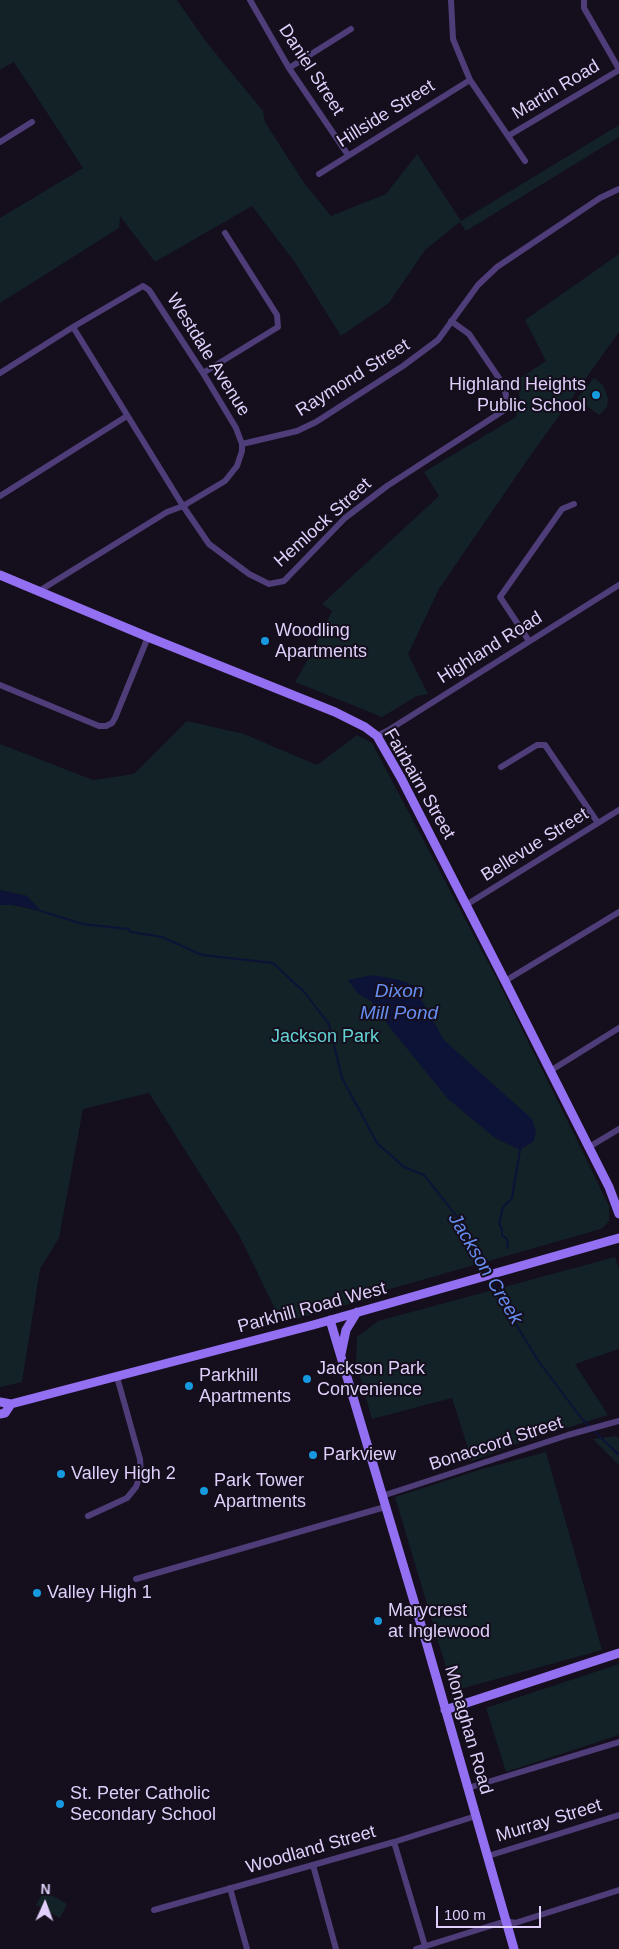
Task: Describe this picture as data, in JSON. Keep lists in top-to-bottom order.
{
  "streets": {
    "main road": ["Fairbairn Street", "Parkhill Road West", "Monaghan Road"],
    "street": [
      "Daniel Street",
      "Martin Road",
      "Hillside Street",
      "Westdale Avenue",
      "Raymond Street",
      "Hemlock Street",
      "Highland Road",
      "Bellevue Street",
      "Bonaccord Street",
      "Murray Street",
      "Woodland Street"
    ]
  },
  "crossings": [
    ["Daniel Street", "Hillside Street"],
    ["Westdale Avenue", "Raymond Street"],
    ["Westdale Avenue", "Hemlock Street"],
    ["Raymond Street", "Hemlock Street"],
    ["Highland Road", "Fairbairn Street"],
    ["Fairbairn Street", "Bellevue Street"],
    ["Parkhill Road West", "Monaghan Road"],
    ["Bonaccord Street", "Monaghan Road"],
    ["Monaghan Road", "Murray Street"],
    ["Monaghan Road", "Woodland Street"]
  ],
  "water": ["Dixon Mill Pond", "Jackson Creek"],
  "parks": ["Jackson Park"],
  "places": [
    "Highland Heights Public School",
    "Woodling Apartments",
    "Jackson Park Convenience",
    "Parkhill Apartments",
    "Parkview",
    "Valley High 2",
    "Park Tower Apartments",
    "Valley High 1",
    "Marycrest at Inglewood",
    "St. Peter Catholic Secondary School"
  ],
  "scale_bar": "100 m",
  "north": "top"
}
